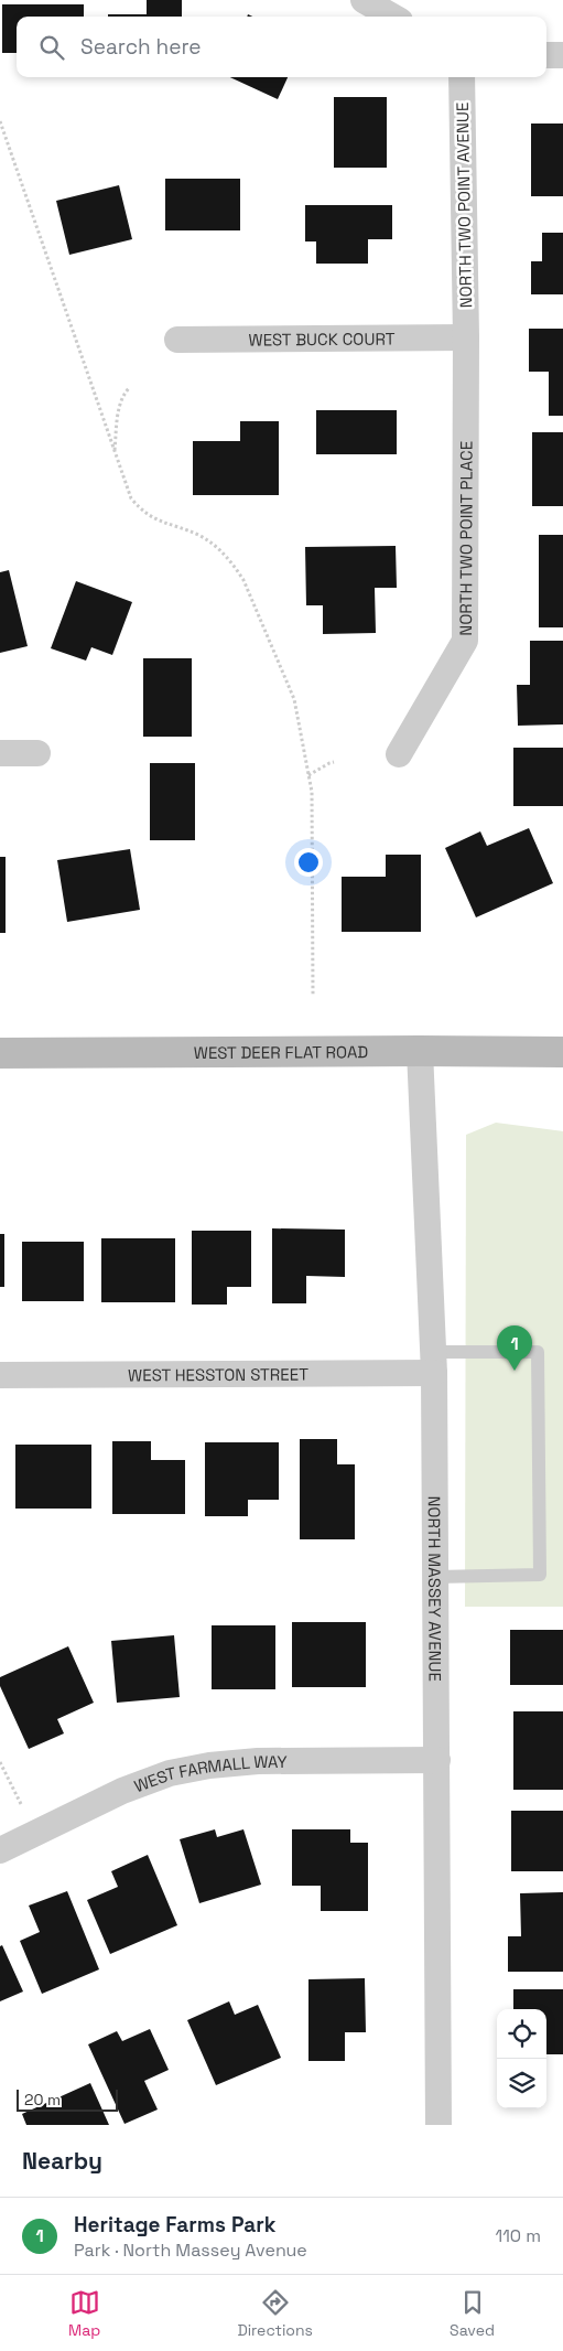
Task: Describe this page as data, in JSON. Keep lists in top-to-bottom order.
{
  "streets": {
    "main road": ["WEST DEER FLAT ROAD"],
    "street": [
      "NORTH TWO POINT AVENUE",
      "WEST BUCK COURT",
      "NORTH TWO POINT PLACE",
      "WEST HESSTON STREET",
      "NORTH MASSEY AVENUE",
      "WEST FARMALL WAY"
    ]
  },
  "crossings": [
    ["NORTH TWO POINT AVENUE", "WEST BUCK COURT"],
    ["NORTH TWO POINT AVENUE", "NORTH TWO POINT PLACE"],
    ["WEST BUCK COURT", "NORTH TWO POINT PLACE"],
    ["WEST DEER FLAT ROAD", "NORTH MASSEY AVENUE"],
    ["WEST HESSTON STREET", "NORTH MASSEY AVENUE"],
    ["NORTH MASSEY AVENUE", "WEST FARMALL WAY"]
  ],
  "scale_bar": "20 m",
  "page": {
    "search": "Search here",
    "pins": "1",
    "scale": "20 m",
    "heading": "Nearby",
    "list": [
      {
        "mark": "1",
        "name": "Heritage Farms Park",
        "note": "Park · North Massey Avenue",
        "value": "110 m"
      }
    ],
    "nav": ["Map", "Directions", "Saved"]
  }
}
